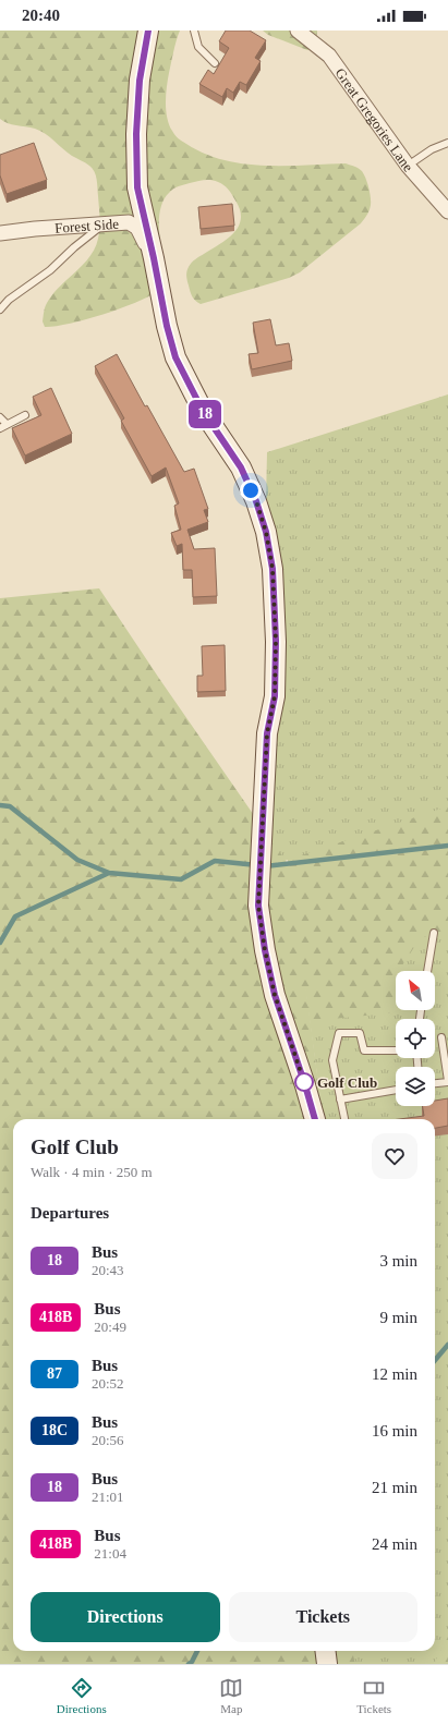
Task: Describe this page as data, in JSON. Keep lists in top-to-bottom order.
{
  "streets": {
    "street": ["Great Gregories Lane", "Forest Side"]
  },
  "places": ["Golf Club"],
  "lines": ["bus line 18"],
  "north": "top left",
  "page": {
    "status": "20:40",
    "on_map": "18",
    "heading": [
      ["Golf Club", "Walk · 4 min · 250 m"],
      "Departures"
    ],
    "list": [
      {
        "mark": "18",
        "name": "Bus",
        "note": "20:43",
        "value": "3 min"
      },
      {
        "mark": "418B",
        "name": "Bus",
        "note": "20:49",
        "value": "9 min"
      },
      {
        "mark": "87",
        "name": "Bus",
        "note": "20:52",
        "value": "12 min"
      },
      {
        "mark": "18C",
        "name": "Bus",
        "note": "20:56",
        "value": "16 min"
      },
      {
        "mark": "18",
        "name": "Bus",
        "note": "21:01",
        "value": "21 min"
      },
      {
        "mark": "418B",
        "name": "Bus",
        "note": "21:04",
        "value": "24 min"
      }
    ],
    "buttons": ["Directions", "Tickets"],
    "tabs": ["Directions", "Map", "Tickets"]
  }
}
